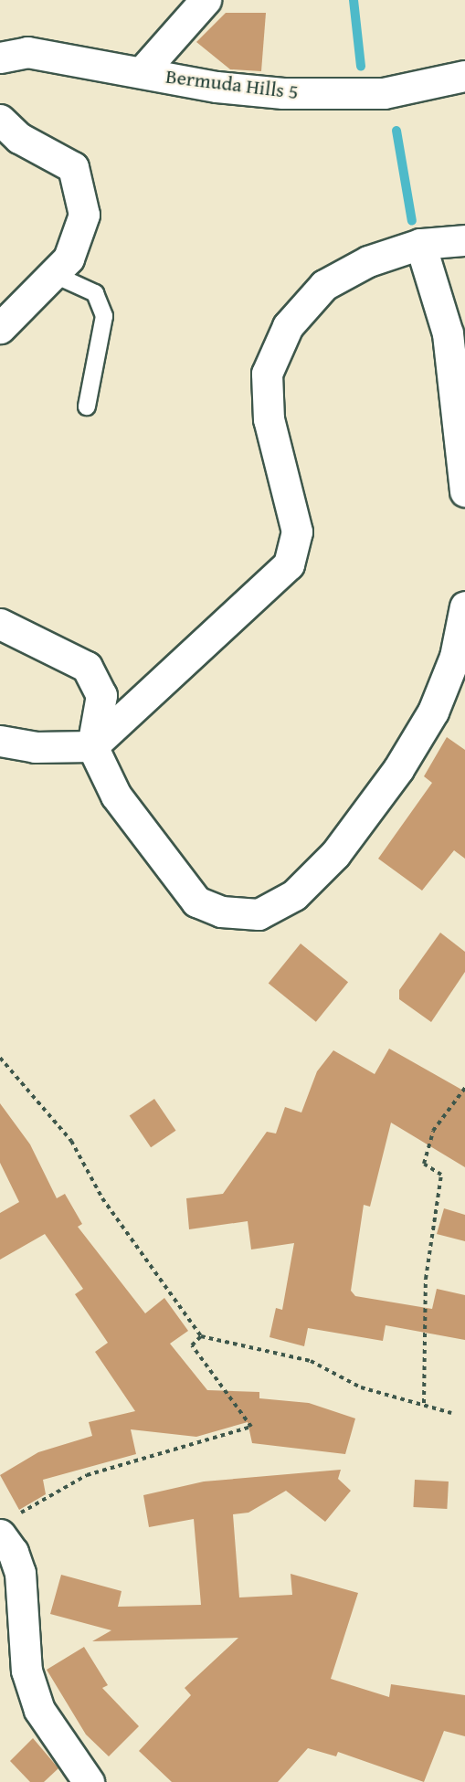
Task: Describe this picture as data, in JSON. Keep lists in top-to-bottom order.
{
  "streets": {
    "street": ["Bermuda Hills 5"]
  }
}
